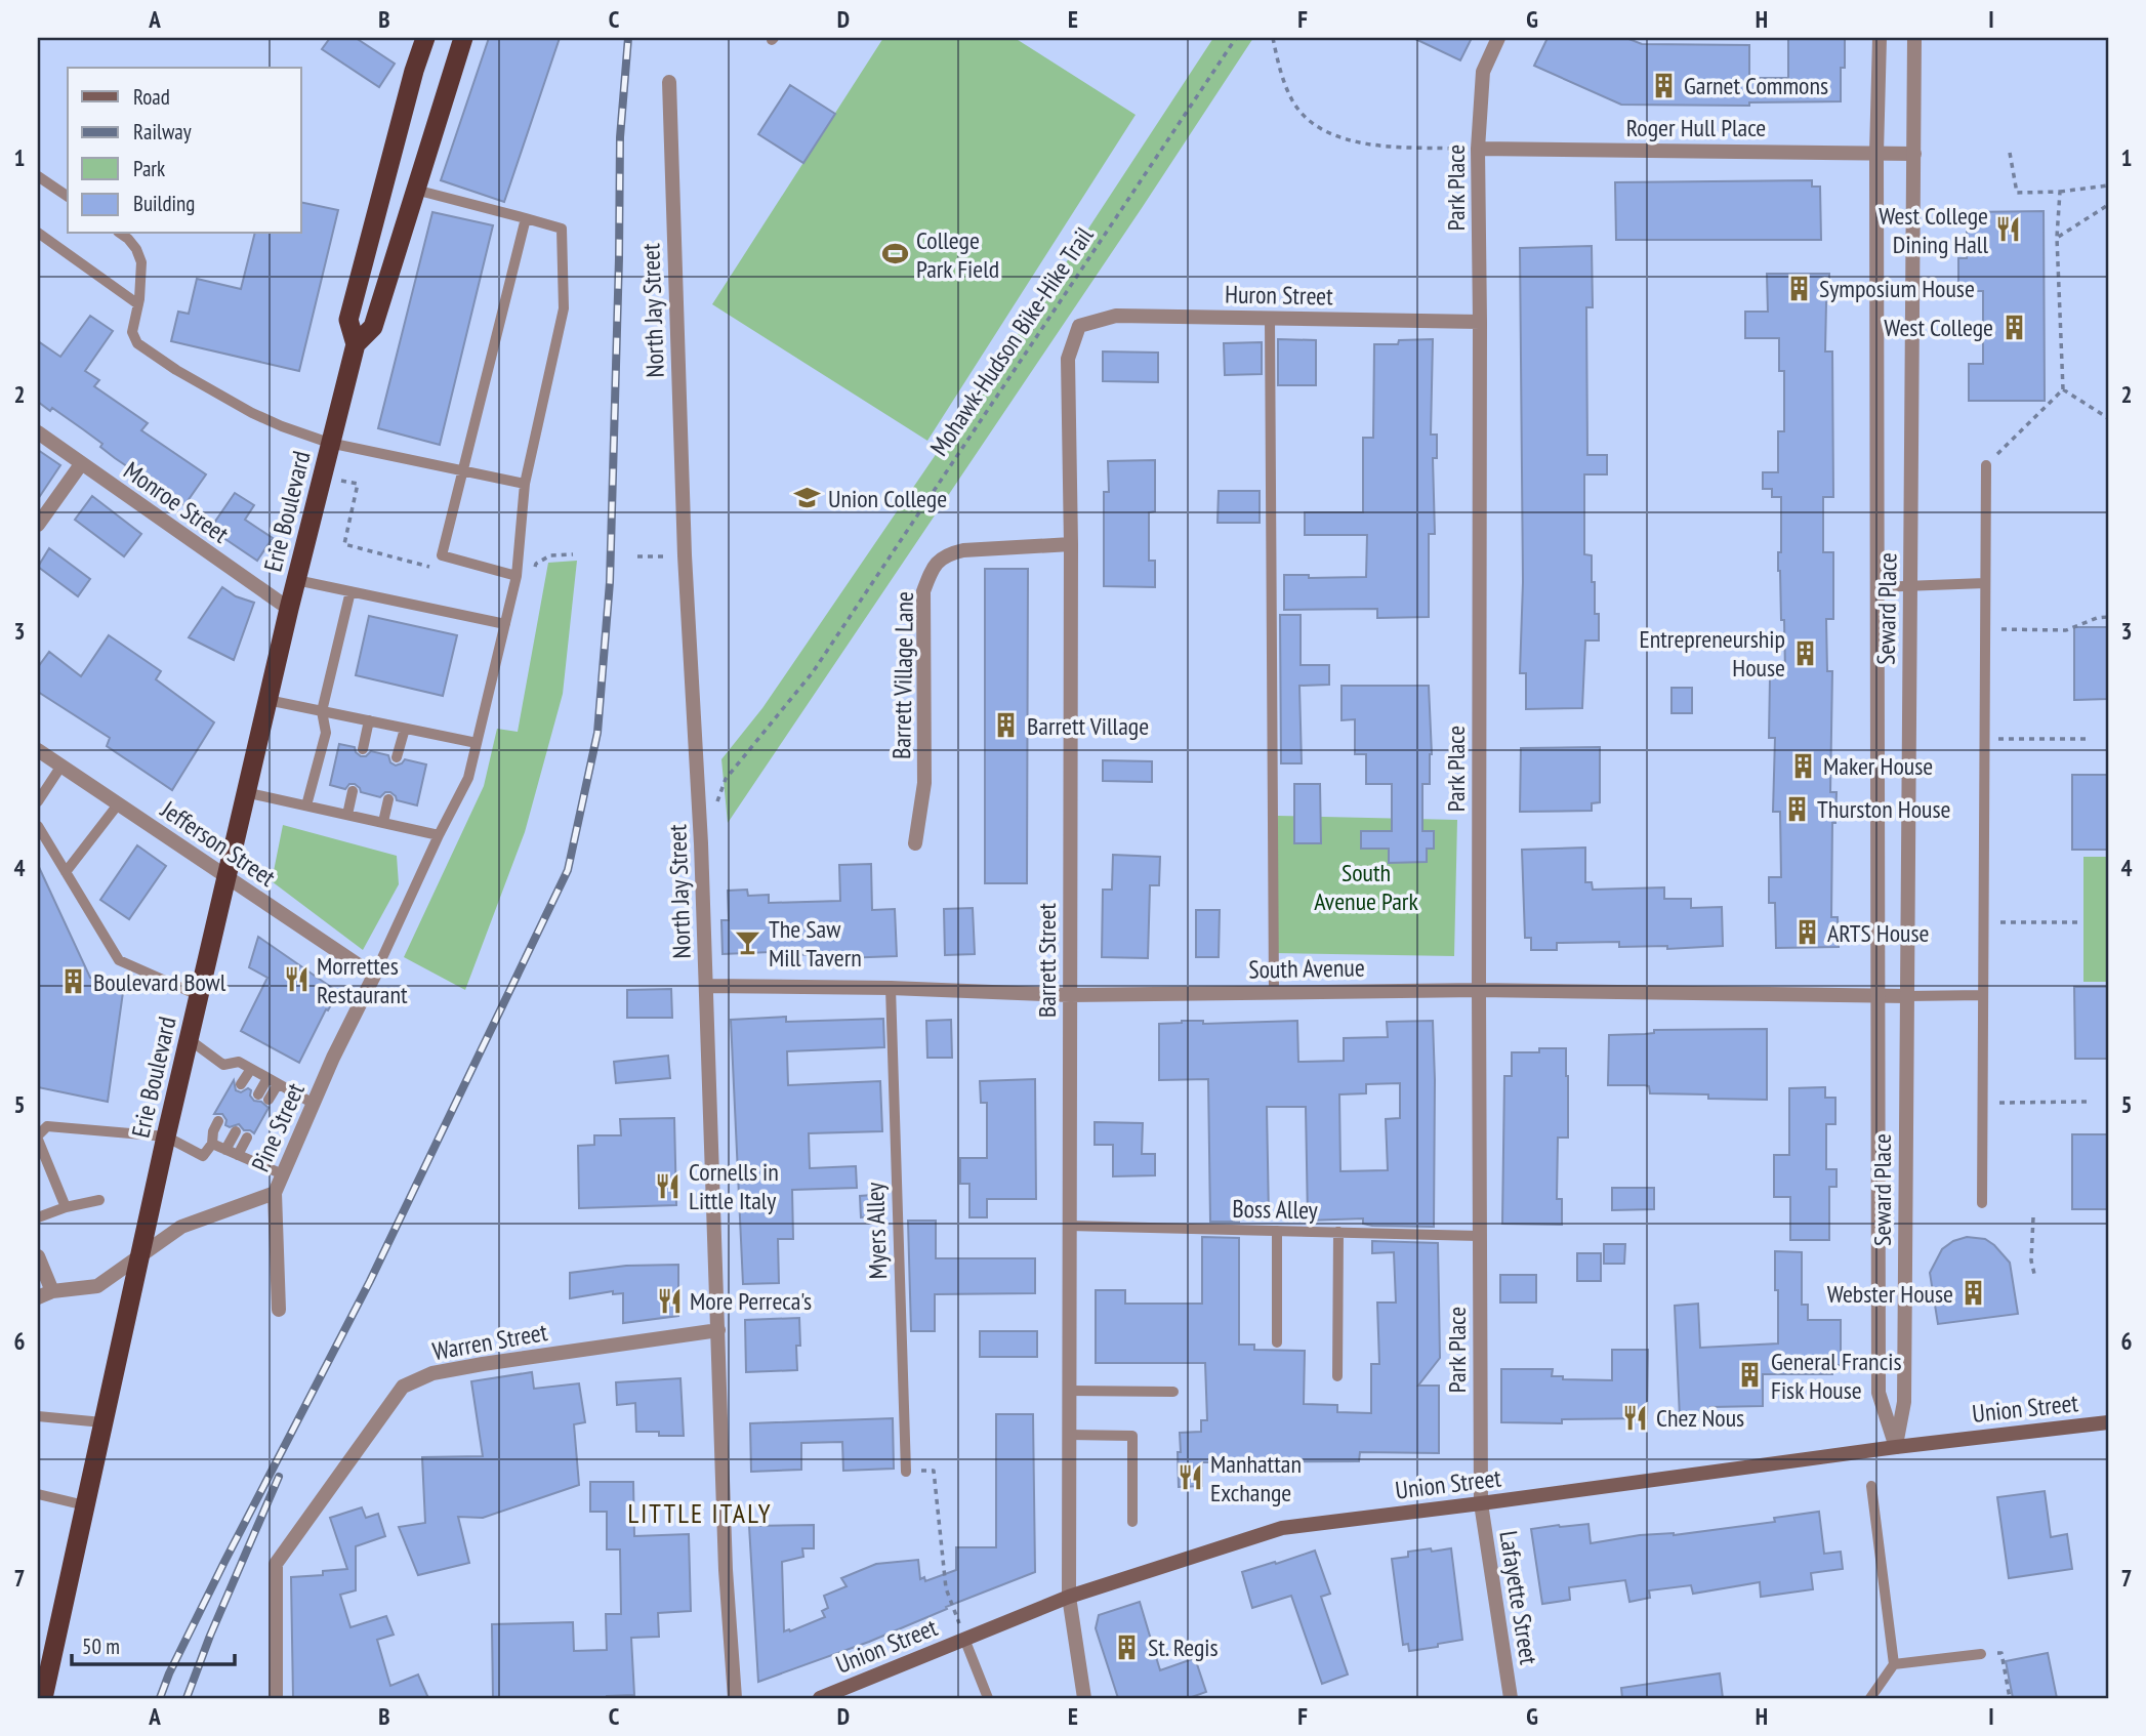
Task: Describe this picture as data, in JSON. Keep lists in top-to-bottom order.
{
  "streets": {
    "highway": ["Erie Boulevard"],
    "main road": ["Union Street"],
    "street": [
      "Roger Hull Place",
      "Park Place",
      "Huron Street",
      "North Jay Street",
      "Monroe Street",
      "Seward Place",
      "Barrett Village Lane",
      "Jefferson Street",
      "Barrett Street",
      "South Avenue",
      "Pine Street",
      "Warren Street",
      "Lafayette Street"
    ],
    "lane": ["Boss Alley", "Myers Alley"],
    "path": ["Mohawk-Hudson Bike-Hike Trail"]
  },
  "crossings": [
    ["Roger Hull Place", "Park Place"],
    ["Roger Hull Place", "Seward Place"],
    ["Park Place", "Huron Street"],
    ["Park Place", "South Avenue"],
    ["Park Place", "Boss Alley"],
    ["Park Place", "Union Street"],
    ["Park Place", "Lafayette Street"],
    ["Huron Street", "Barrett Street"],
    ["North Jay Street", "South Avenue"],
    ["North Jay Street", "Warren Street"],
    ["Monroe Street", "Erie Boulevard"],
    ["Erie Boulevard", "Jefferson Street"],
    ["Seward Place", "South Avenue"],
    ["Seward Place", "Union Street"],
    ["Barrett Village Lane", "Barrett Street"],
    ["Jefferson Street", "Pine Street"],
    ["Barrett Street", "South Avenue"],
    ["Barrett Street", "Boss Alley"],
    ["Barrett Street", "Union Street"],
    ["South Avenue", "Myers Alley"],
    ["Union Street", "Lafayette Street"]
  ],
  "districts": ["LITTLE ITALY"],
  "parks": ["South Avenue Park"],
  "places": {
    "building": [
      "Garnet Commons",
      "Symposium House",
      "West College",
      "Entrepreneurship House",
      "Barrett Village",
      "Maker House",
      "Thurston House",
      "ARTS House",
      "Boulevard Bowl",
      "Webster House",
      "General Francis Fisk House",
      "St. Regis"
    ],
    "restaurant": [
      "West College Dining Hall",
      "Morrettes Restaurant",
      "Cornells in Little Italy",
      "More Perreca's",
      "Chez Nous",
      "Manhattan Exchange"
    ],
    "sports": ["College Park Field"],
    "school or university": ["Union College"],
    "bar": ["The Saw Mill Tavern"]
  },
  "legend": [
    "Road",
    "Railway",
    "Park",
    "Building"
  ],
  "scale_bar": "50 m",
  "grid": {
    "columns": [
      "A",
      "B",
      "C",
      "D",
      "E",
      "F",
      "G",
      "H",
      "I"
    ],
    "rows": [
      "1",
      "2",
      "3",
      "4",
      "5",
      "6",
      "7"
    ]
  }
}
